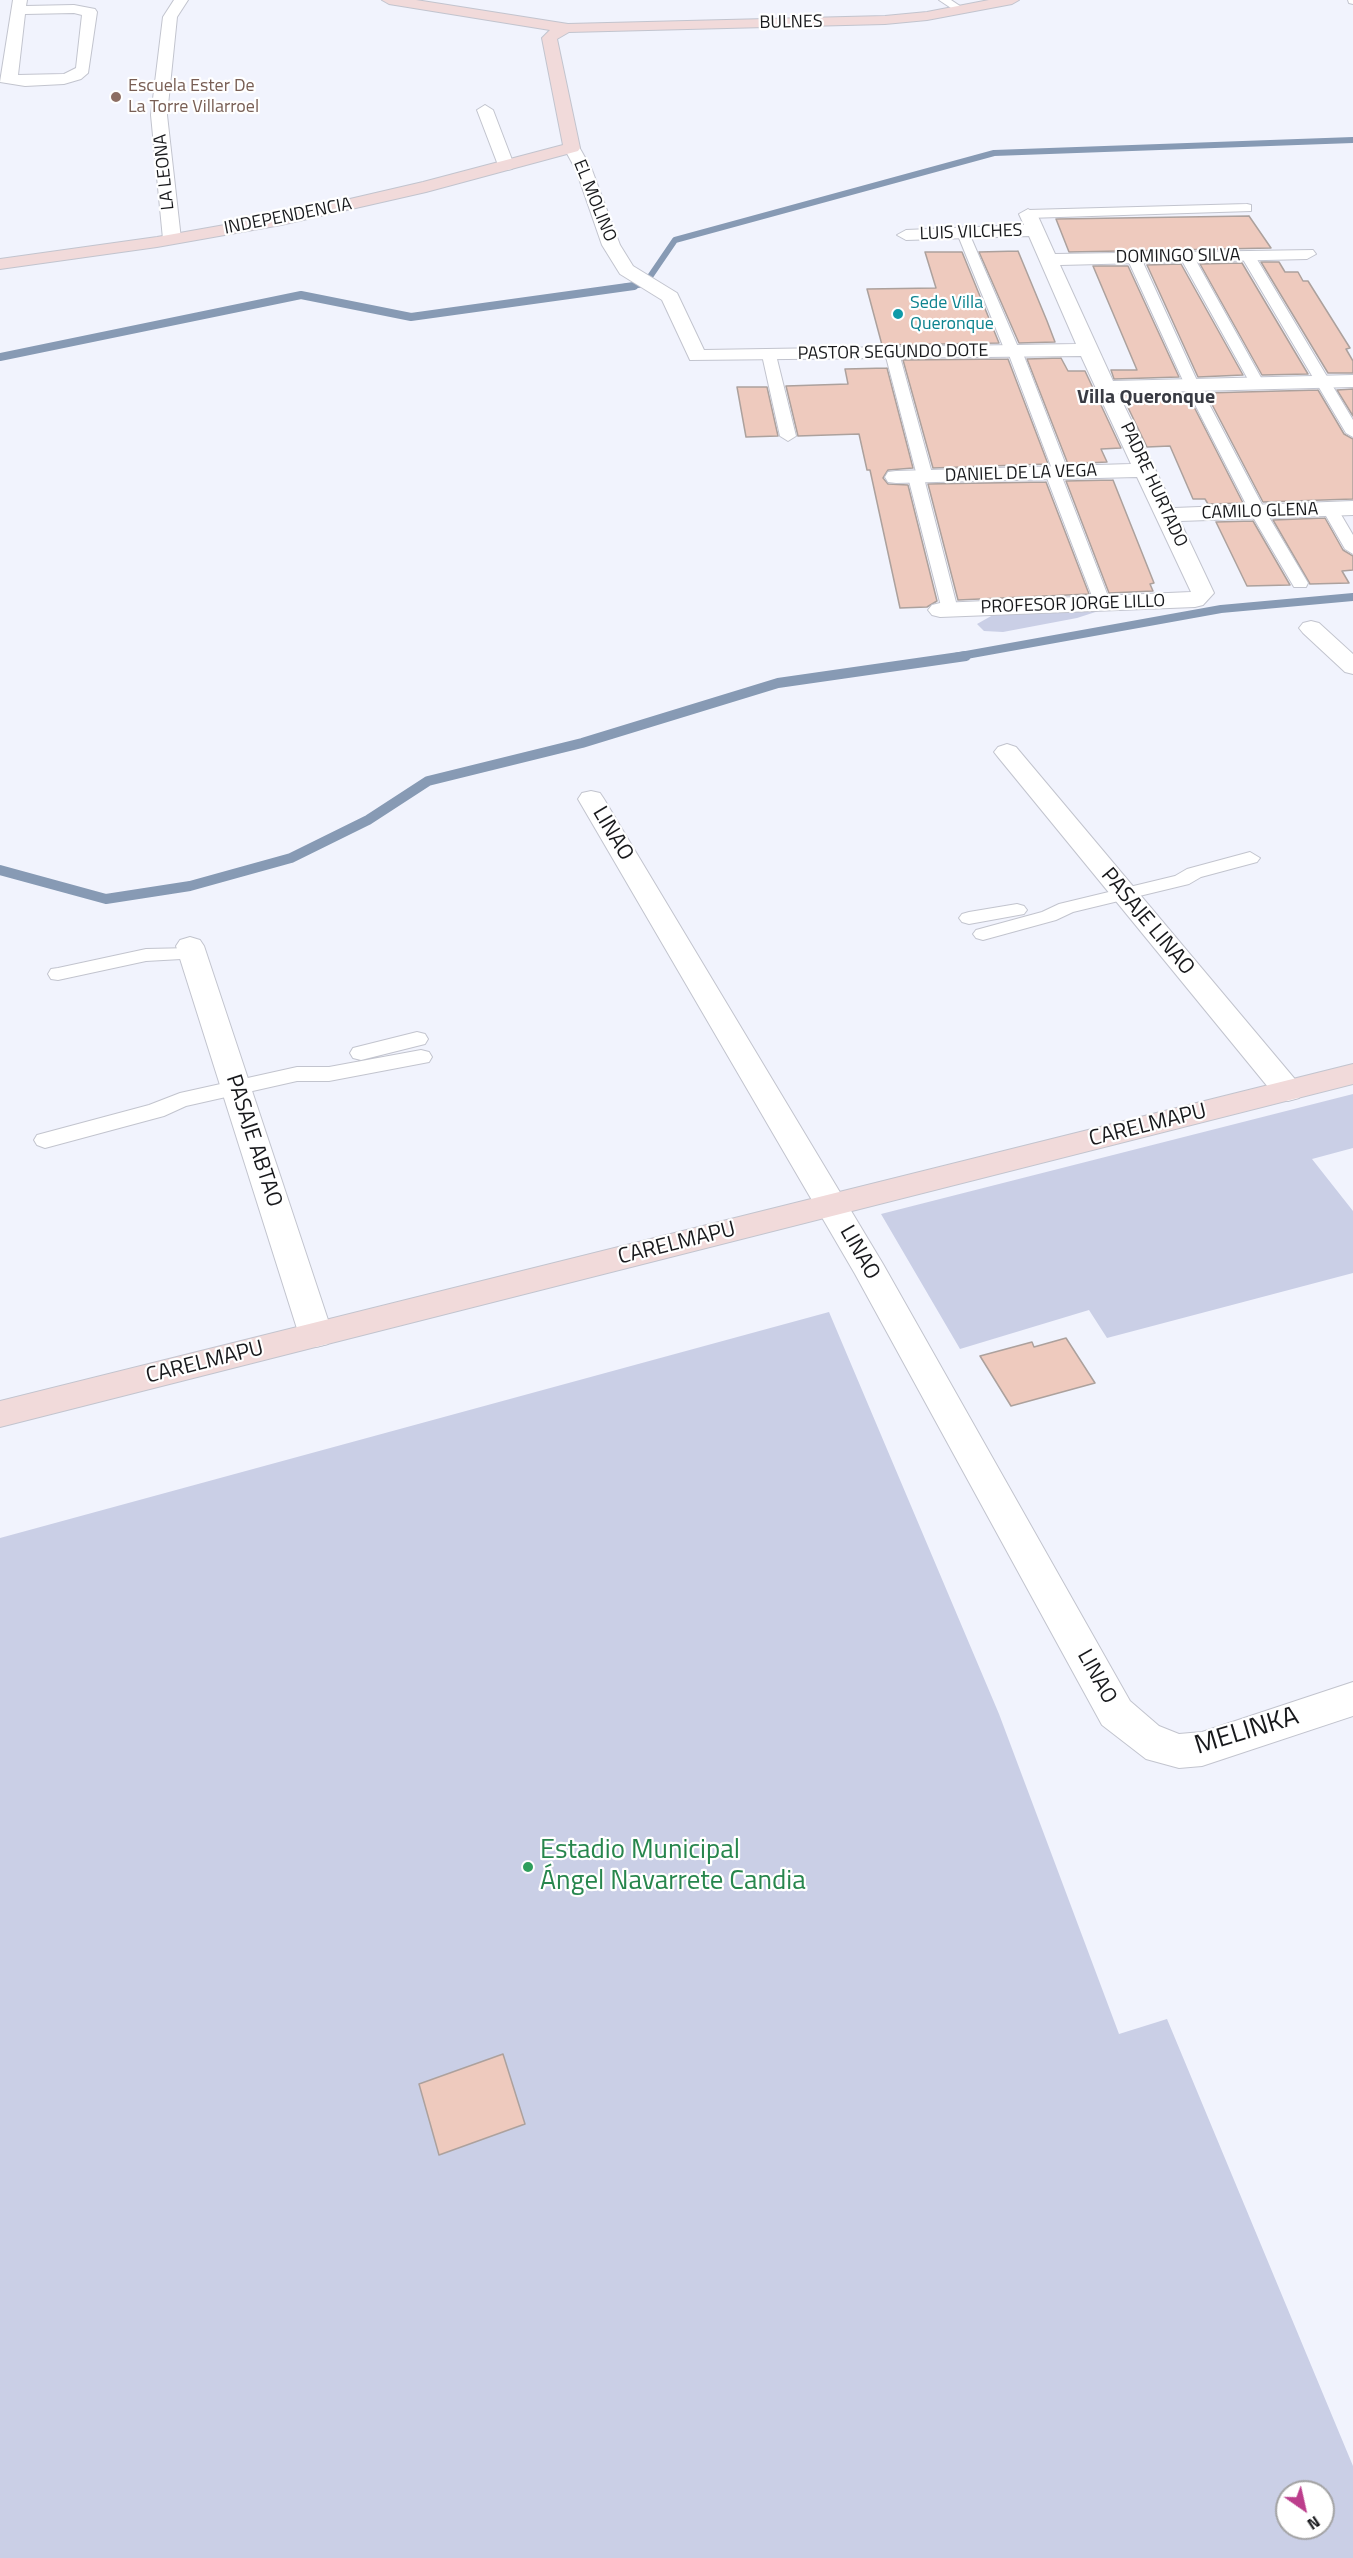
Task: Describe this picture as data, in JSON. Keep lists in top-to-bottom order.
{
  "streets": {
    "street": [
      "BULNES",
      "LA LEONA",
      "EL MOLINO",
      "INDEPENDENCIA",
      "LUIS VILCHES",
      "DOMINGO SILVA",
      "PASTOR SEGUNDO DOTE",
      "DANIEL DE LA VEGA",
      "PADRE HURTADO",
      "CAMILO GLENA",
      "PROFESOR JORGE LILLO",
      "LINAO",
      "PASAJE LINAO",
      "CARELMAPU",
      "PASAJE ABTAO",
      "MELINKA"
    ]
  },
  "crossings": [
    ["BULNES", "EL MOLINO"],
    ["LA LEONA", "INDEPENDENCIA"],
    ["EL MOLINO", "INDEPENDENCIA"],
    ["EL MOLINO", "PASTOR SEGUNDO DOTE"],
    ["LUIS VILCHES", "PADRE HURTADO"],
    ["DOMINGO SILVA", "PADRE HURTADO"],
    ["PASTOR SEGUNDO DOTE", "PADRE HURTADO"],
    ["DANIEL DE LA VEGA", "PADRE HURTADO"],
    ["PADRE HURTADO", "CAMILO GLENA"],
    ["PADRE HURTADO", "PROFESOR JORGE LILLO"],
    ["LINAO", "CARELMAPU"],
    ["LINAO", "MELINKA"],
    ["PASAJE LINAO", "CARELMAPU"],
    ["CARELMAPU", "PASAJE ABTAO"]
  ],
  "districts": ["Villa Queronque"],
  "places": ["Escuela Ester De La Torre Villarroel", "Sede Villa Queronque", "Estadio Municipal Ángel Navarrete Candia"],
  "north": "bottom right"
}
